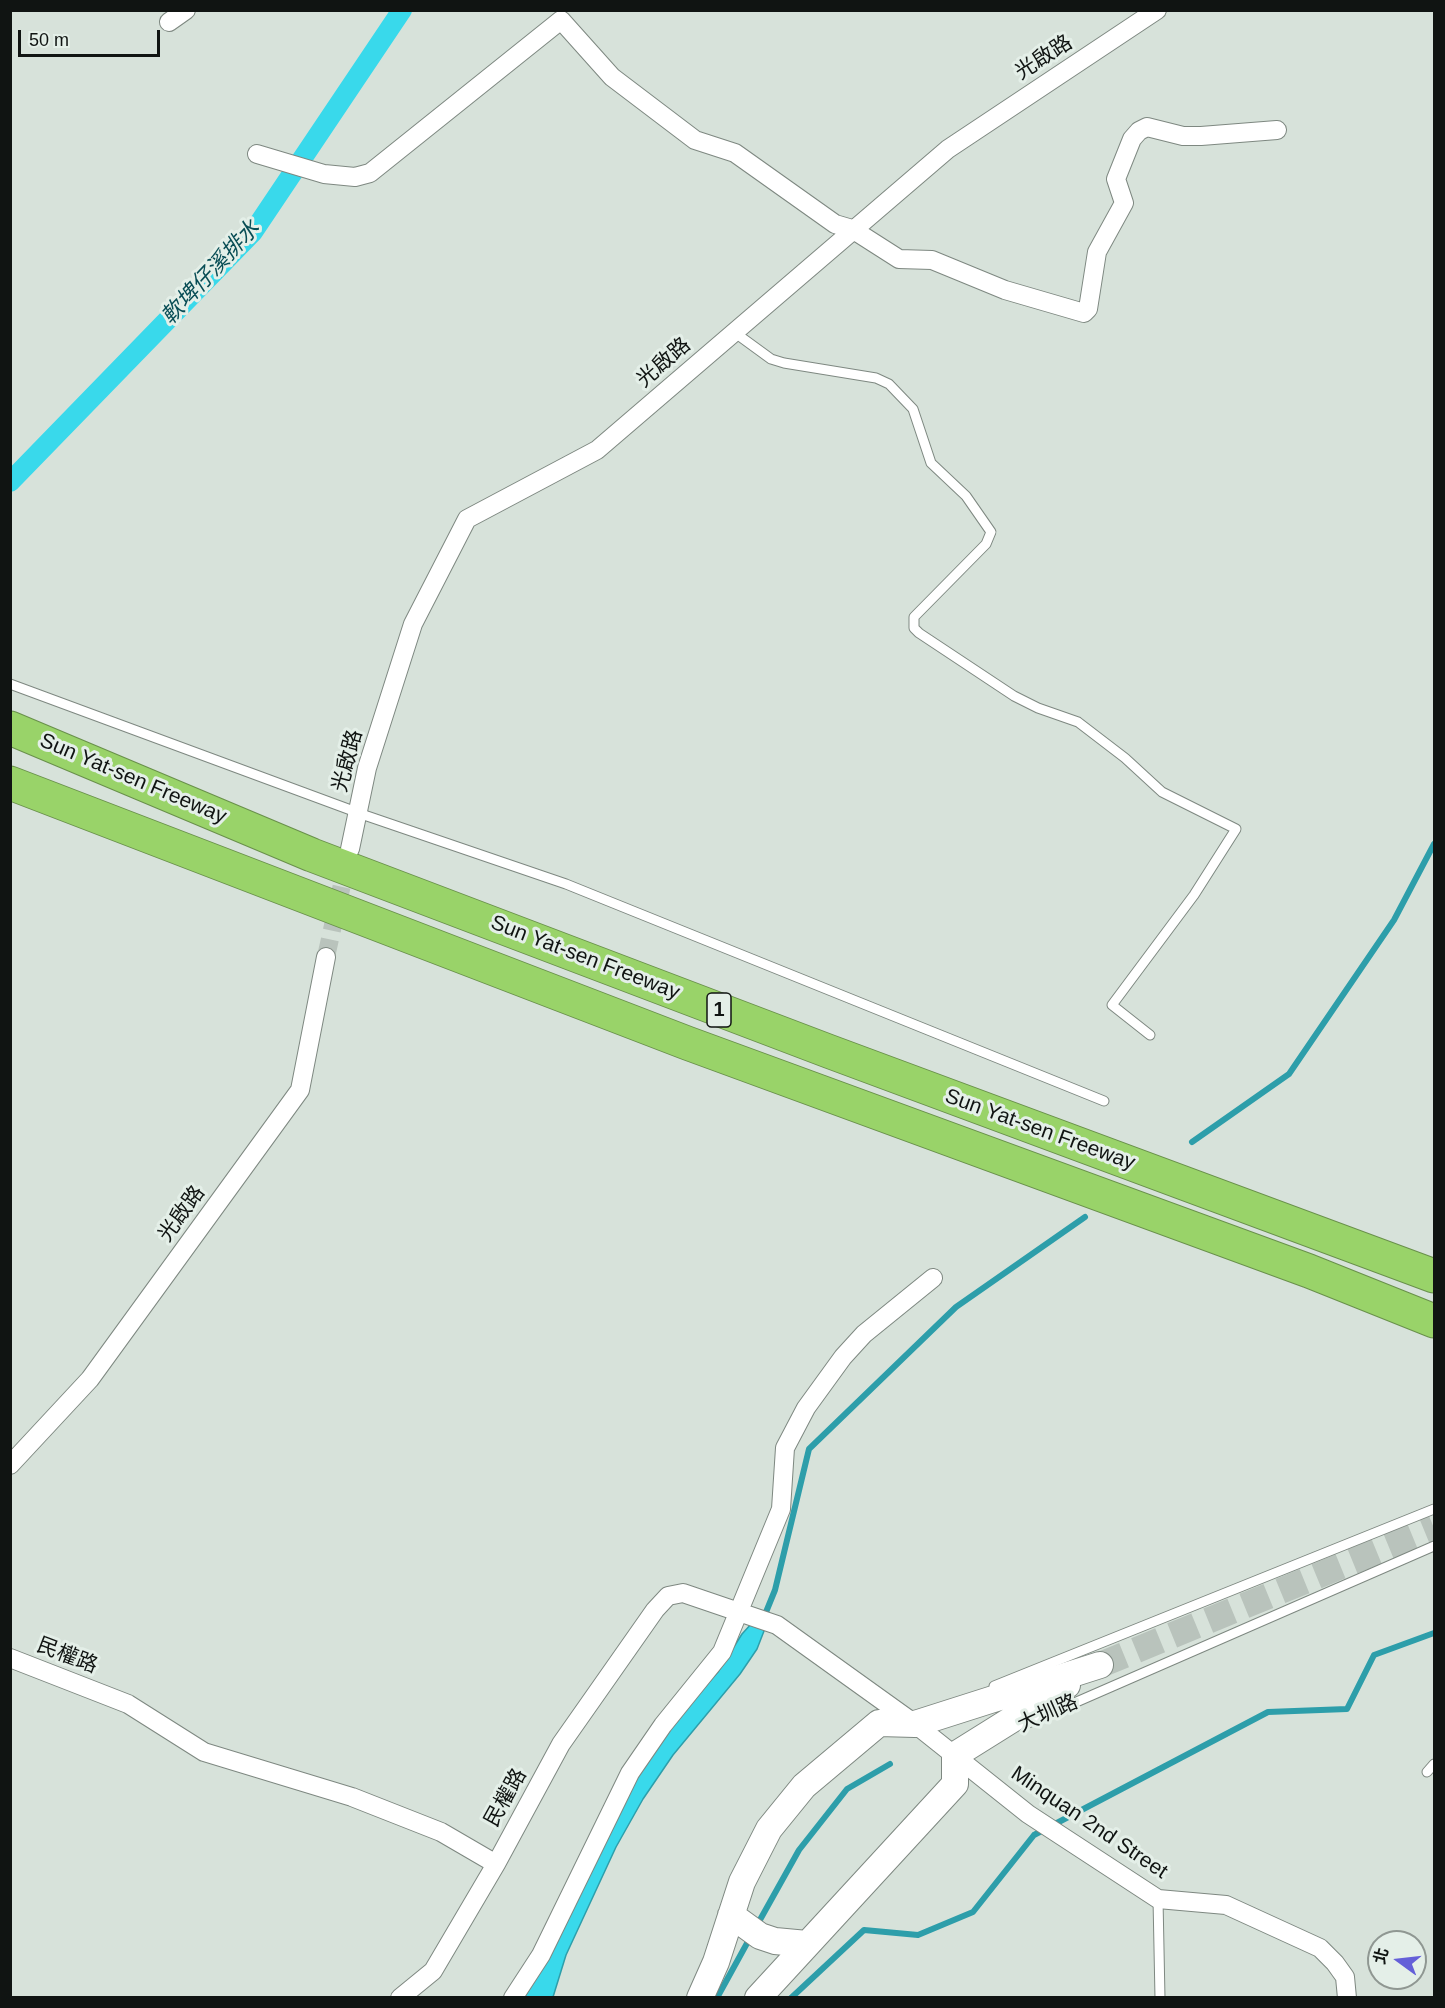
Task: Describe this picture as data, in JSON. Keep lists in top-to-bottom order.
{
  "streets": {
    "highway": ["Sun Yat-sen Freeway", "1"],
    "street": ["光啟路", "民權路", "Minquan 2nd Street"],
    "lane": ["大圳路"]
  },
  "crossings": [
    ["民權路", "大圳路"],
    ["民權路", "Minquan 2nd Street"],
    ["大圳路", "Minquan 2nd Street"]
  ],
  "water": ["軟埤仔溪排水"],
  "scale_bar": "50 m",
  "north": "left"
}
